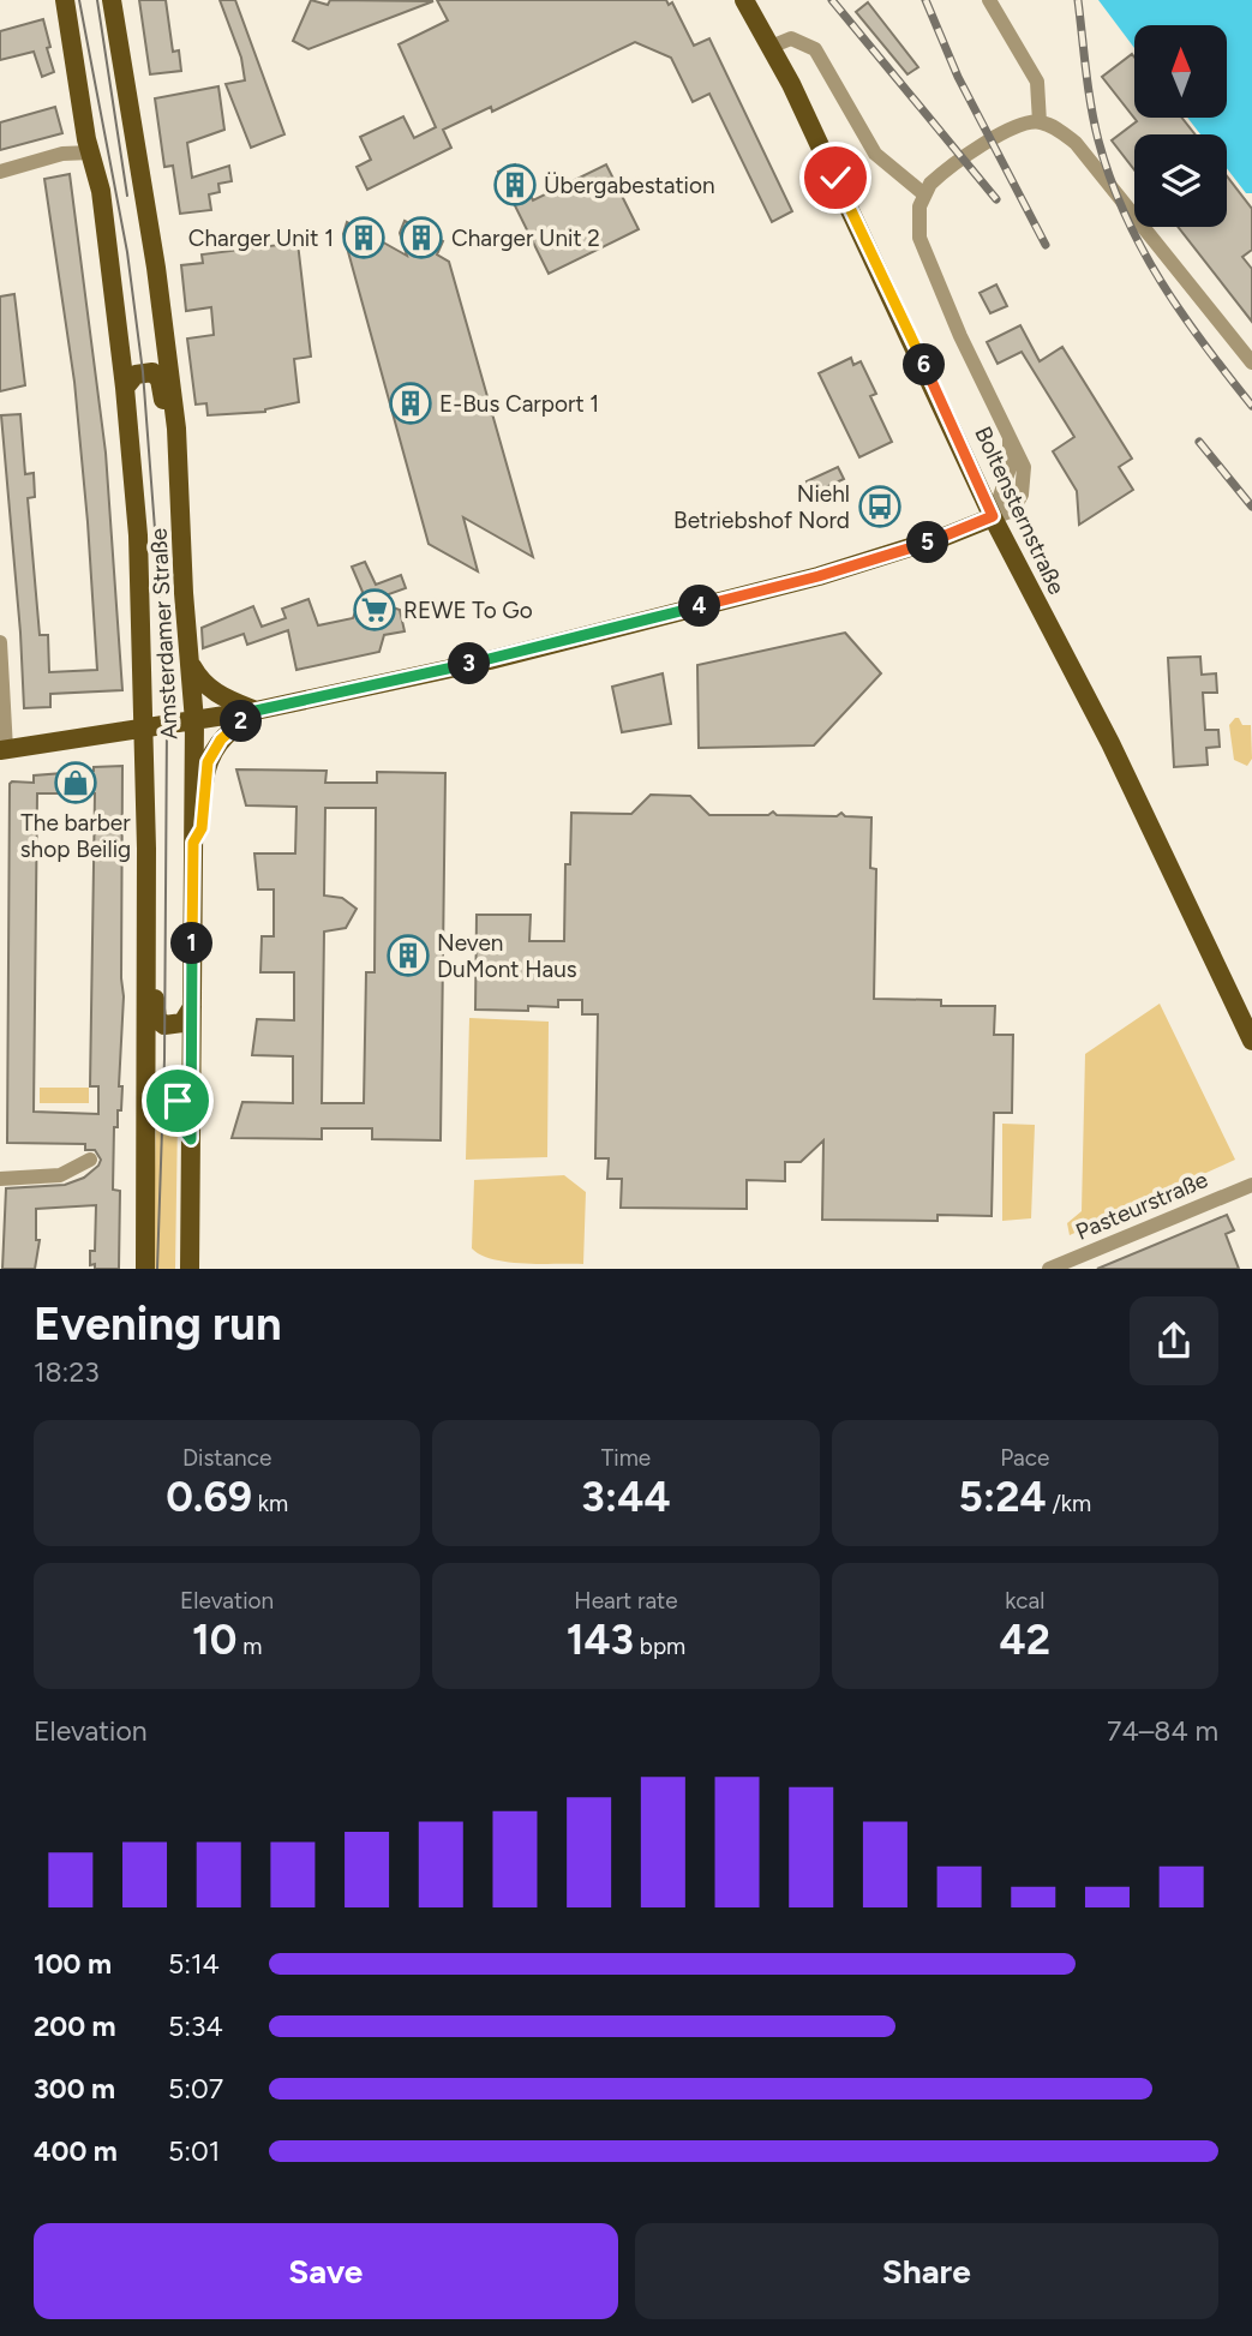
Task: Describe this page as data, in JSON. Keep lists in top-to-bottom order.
{
  "streets": {
    "main road": ["Boltensternstraße", "Amsterdamer Straße"],
    "street": ["Pasteurstraße"]
  },
  "places": {
    "building": [
      "Übergabestation",
      "Charger Unit 1",
      "Charger Unit 2",
      "E-Bus Carport 1",
      "Neven DuMont Haus"
    ],
    "bus stop": ["Niehl Betriebshof Nord"],
    "supermarket": ["REWE To Go"],
    "shop": ["The barber shop Beilig"]
  },
  "north": "top",
  "page": {
    "pins": [
      "6",
      "5",
      "4",
      "3",
      "2",
      "1"
    ],
    "heading": ["Evening run", "18:23"],
    "stats": [
      ["Distance", "0.69 km"],
      ["Time", "3:44"],
      ["Pace", "5:24 /km"],
      ["Elevation", "10 m"],
      ["Heart rate", "143 bpm"],
      ["kcal", "42"]
    ],
    "chart": ["Elevation", "74–84 m"],
    "list": [
      {
        "name": "100 m",
        "note": "5:14"
      },
      {
        "name": "200 m",
        "note": "5:34"
      },
      {
        "name": "300 m",
        "note": "5:07"
      },
      {
        "name": "400 m",
        "note": "5:01"
      }
    ],
    "buttons": ["Save", "Share"]
  }
}
